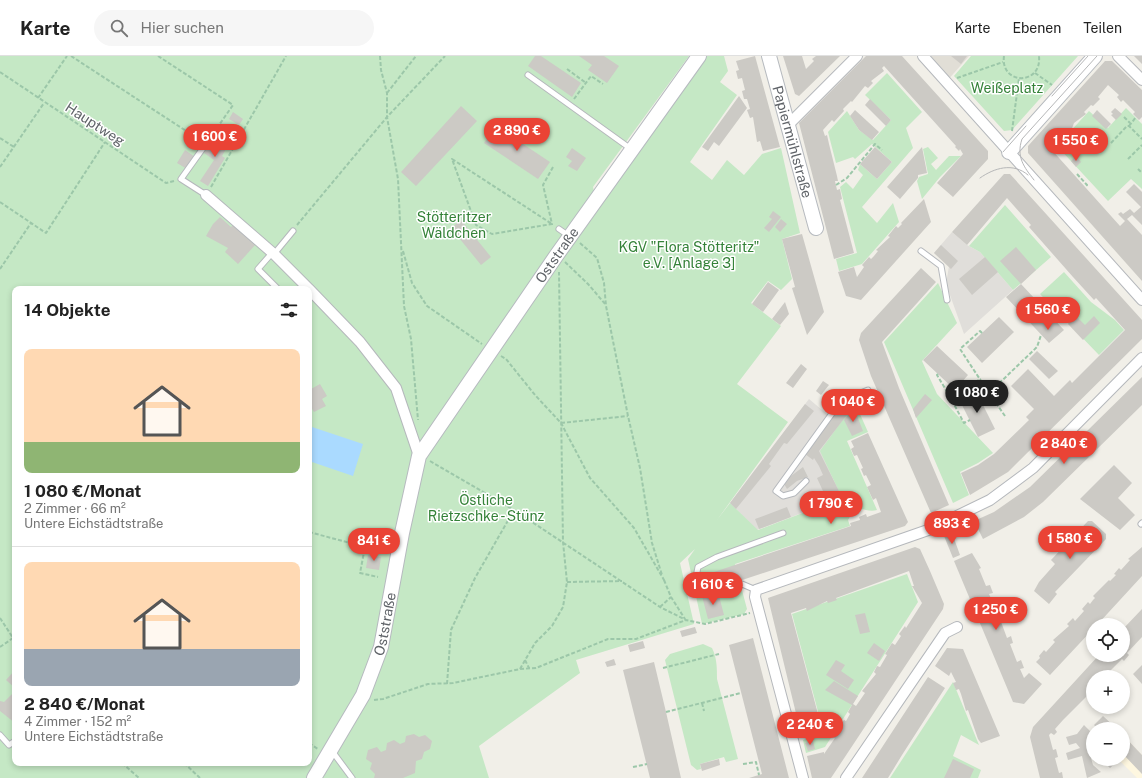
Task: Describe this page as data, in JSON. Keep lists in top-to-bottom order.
{
  "streets": {
    "street": ["Papiermühlstraße", "Oststraße"],
    "path": ["Hauptweg"]
  },
  "parks": [
    "Weißeplatz",
    "Stötteritzer Wäldchen",
    "KGV \"Flora Stötteritz\" e.V. [Anlage 3]",
    "Östliche Rietzschke - Stünz"
  ],
  "page": {
    "header": "Karte",
    "search": "Hier suchen",
    "nav": ["Karte", "Ebenen", "Teilen"],
    "price": [
      "2 890 €",
      "1 600 €",
      "1 550 €",
      "1 560 €",
      "1 080 €",
      "1 040 €",
      "2 840 €",
      "1 790 €",
      "893 €",
      "1 580 €",
      "841 €",
      "1 610 €",
      "1 250 €",
      "2 240 €"
    ],
    "heading": "14 Objekte",
    "list": [
      {
        "name": "1 080 €/Monat",
        "note": "2 Zimmer · 66 m² · Untere Eichstädtstraße"
      },
      {
        "name": "2 840 €/Monat",
        "note": "4 Zimmer · 152 m² · Untere Eichstädtstraße"
      }
    ],
    "map_buttons": ["+", "−"]
  }
}
